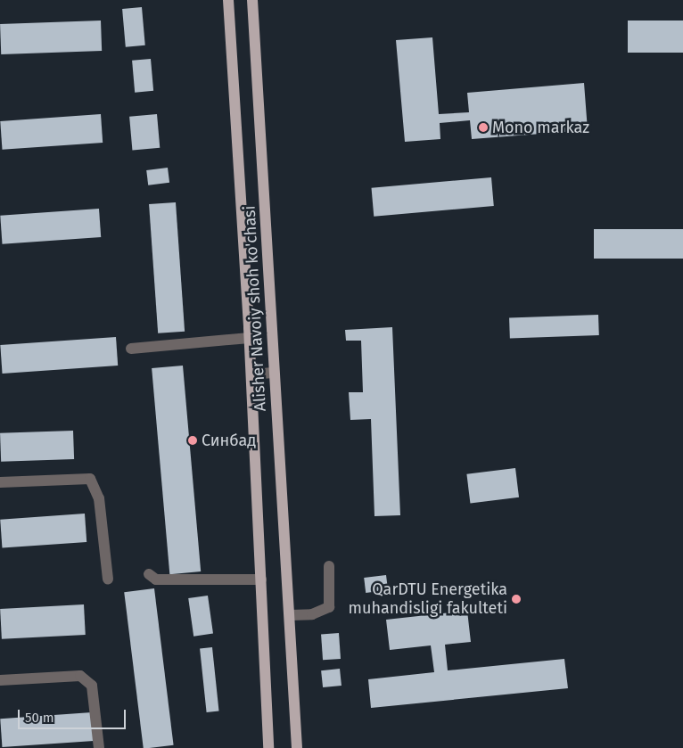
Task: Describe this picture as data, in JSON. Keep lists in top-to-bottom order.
{
  "streets": {
    "main road": ["Alisher Navoiy shoh ko'chasi"]
  },
  "places": ["Mono markaz", "Синбад", "QarDTU Energetika muhandisligi fakulteti"],
  "scale_bar": "50 m"
}
